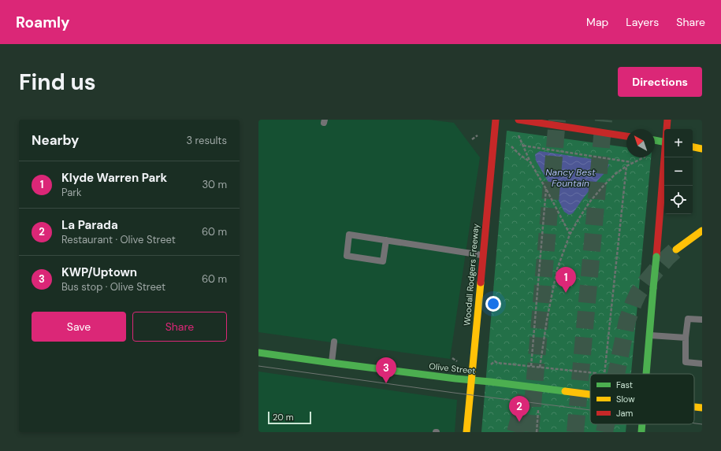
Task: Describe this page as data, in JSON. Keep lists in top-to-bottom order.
{
  "streets": {
    "main road": ["Woodall Rodgers Freeway", "Olive Street"]
  },
  "crossings": [
    ["Woodall Rodgers Freeway", "Olive Street"]
  ],
  "water": ["Nancy Best Fountain"],
  "legend": ["Fast", "Slow", "Jam"],
  "scale_bar": "20 m",
  "north": "top left",
  "page": {
    "header": "Roamly",
    "nav": ["Map", "Layers", "Share"],
    "buttons": [
      "Directions",
      ["Save", "Share"]
    ],
    "title": "Find us",
    "heading": ["Nearby", "3 results"],
    "map_buttons": ["+", "−"],
    "list": [
      {
        "mark": "1",
        "name": "Klyde Warren Park",
        "note": "Park",
        "value": "30 m"
      },
      {
        "mark": "2",
        "name": "La Parada",
        "note": "Restaurant · Olive Street",
        "value": "60 m"
      },
      {
        "mark": "3",
        "name": "KWP/Uptown",
        "note": "Bus stop · Olive Street",
        "value": "60 m"
      }
    ],
    "pins": ["1", "3", "2"],
    "scale": "20 m"
  }
}
